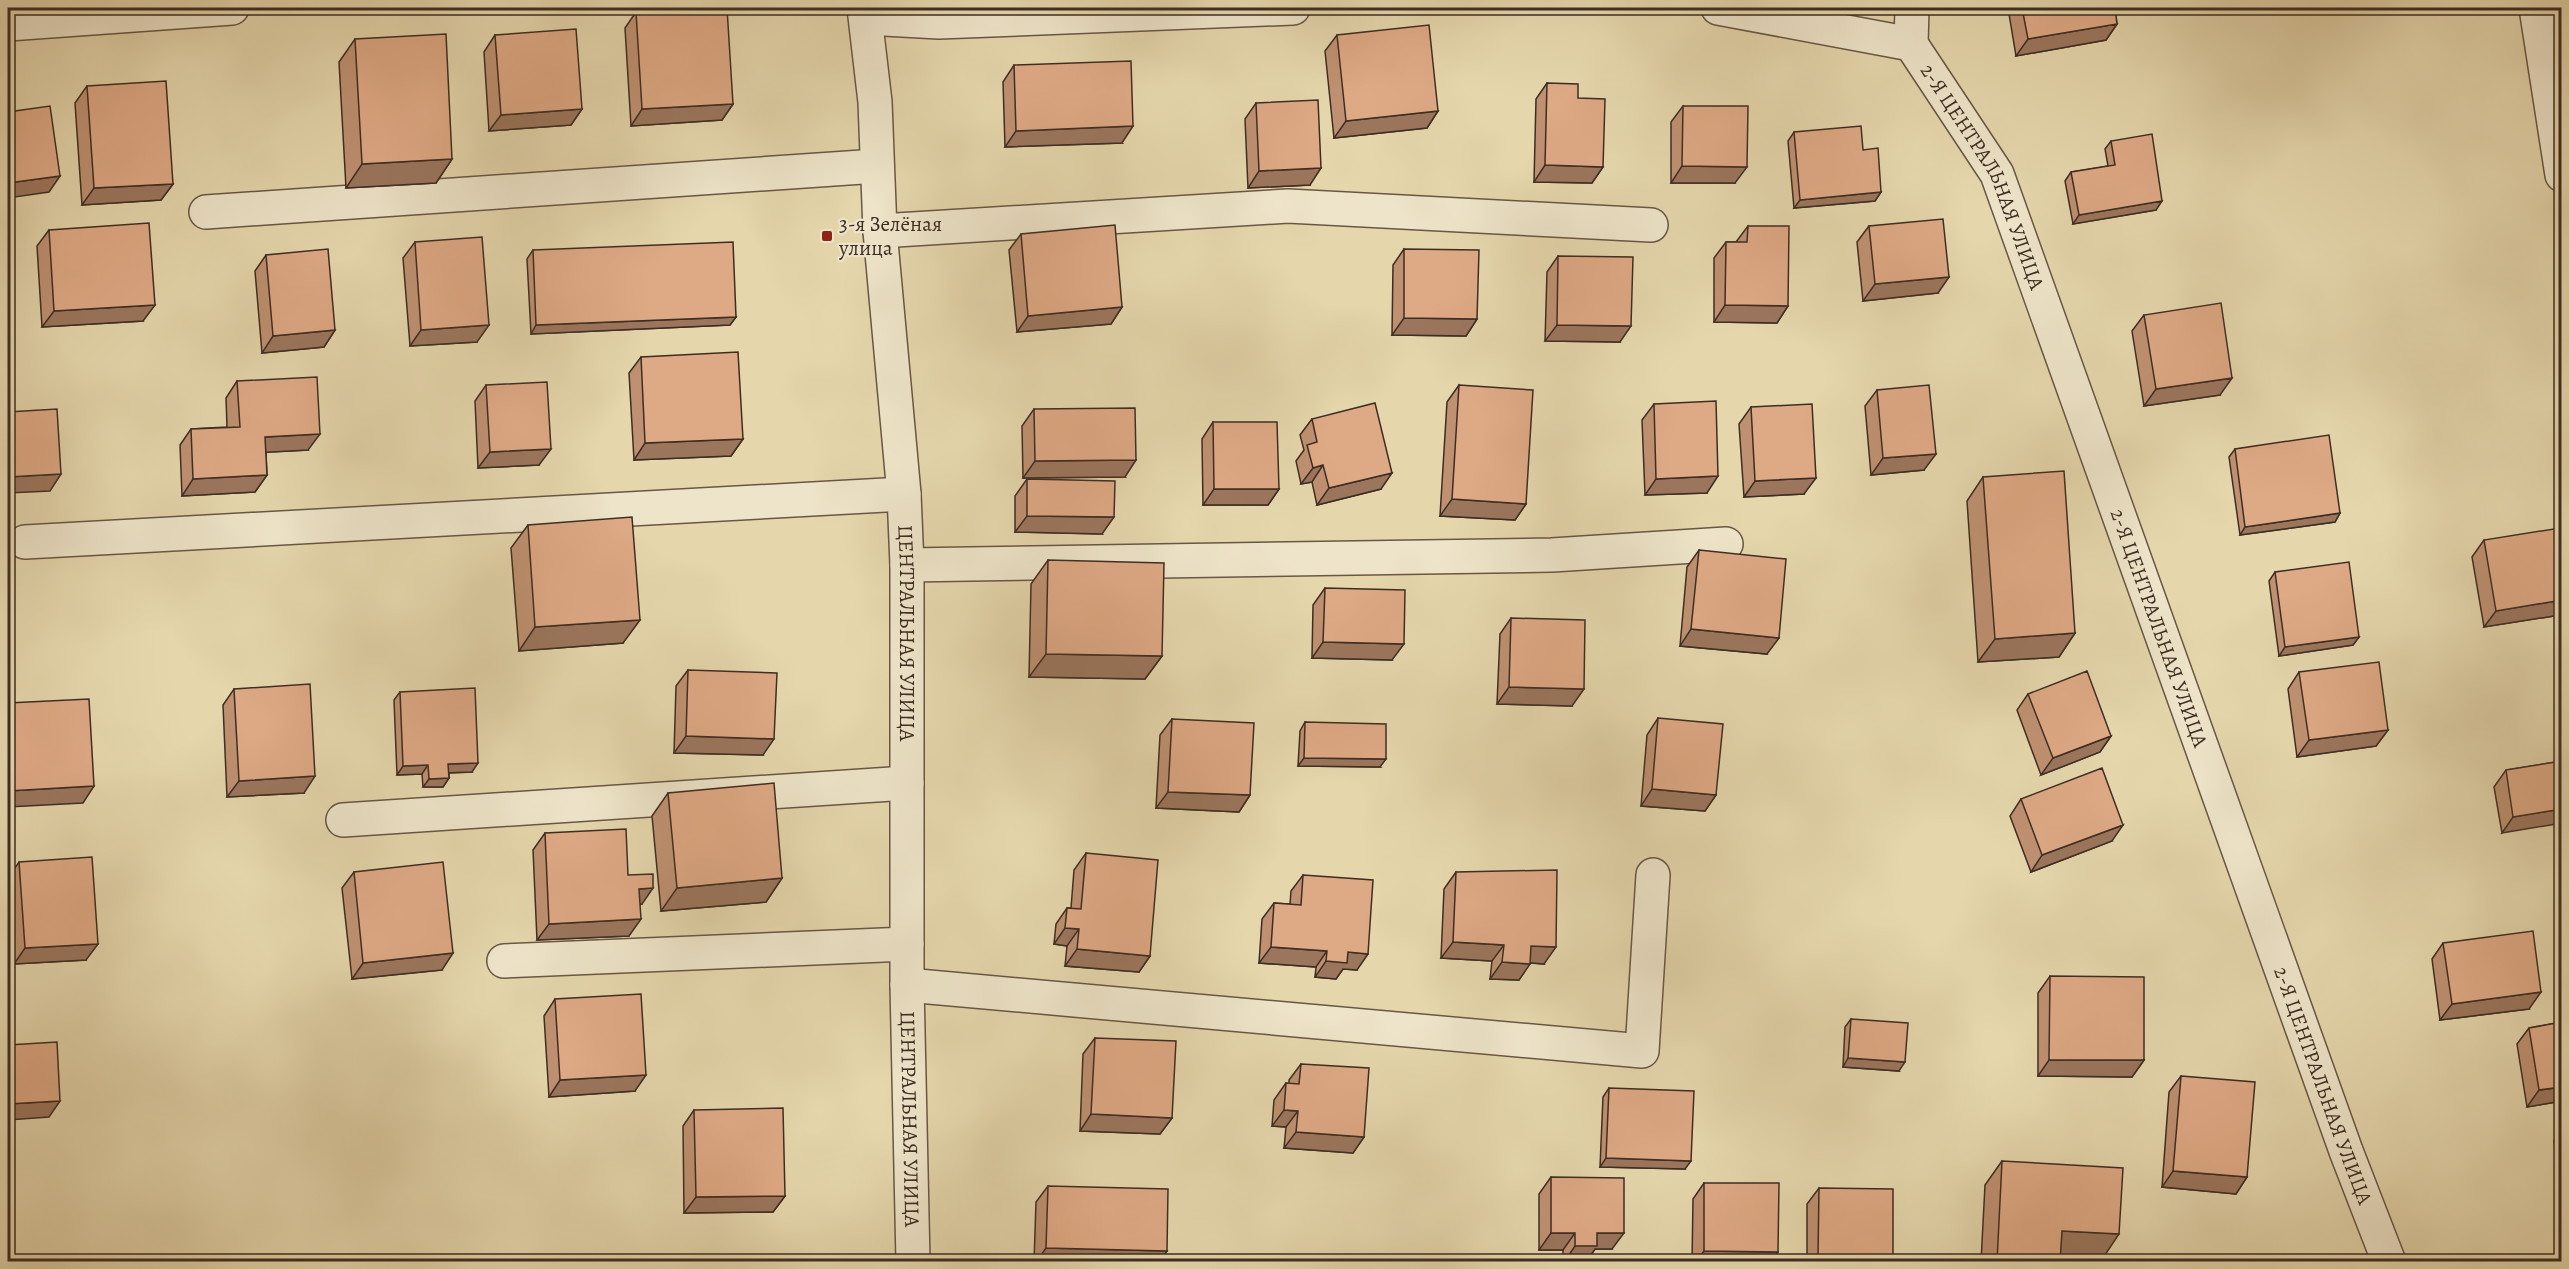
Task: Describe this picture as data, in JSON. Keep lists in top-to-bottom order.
{
  "streets": {
    "street": ["2-Я ЦЕНТРАЛЬНАЯ УЛИЦА", "ЦЕНТРАЛЬНАЯ УЛИЦА"]
  },
  "places": {
    "transit": ["3-я Зелёная улица"]
  }
}
